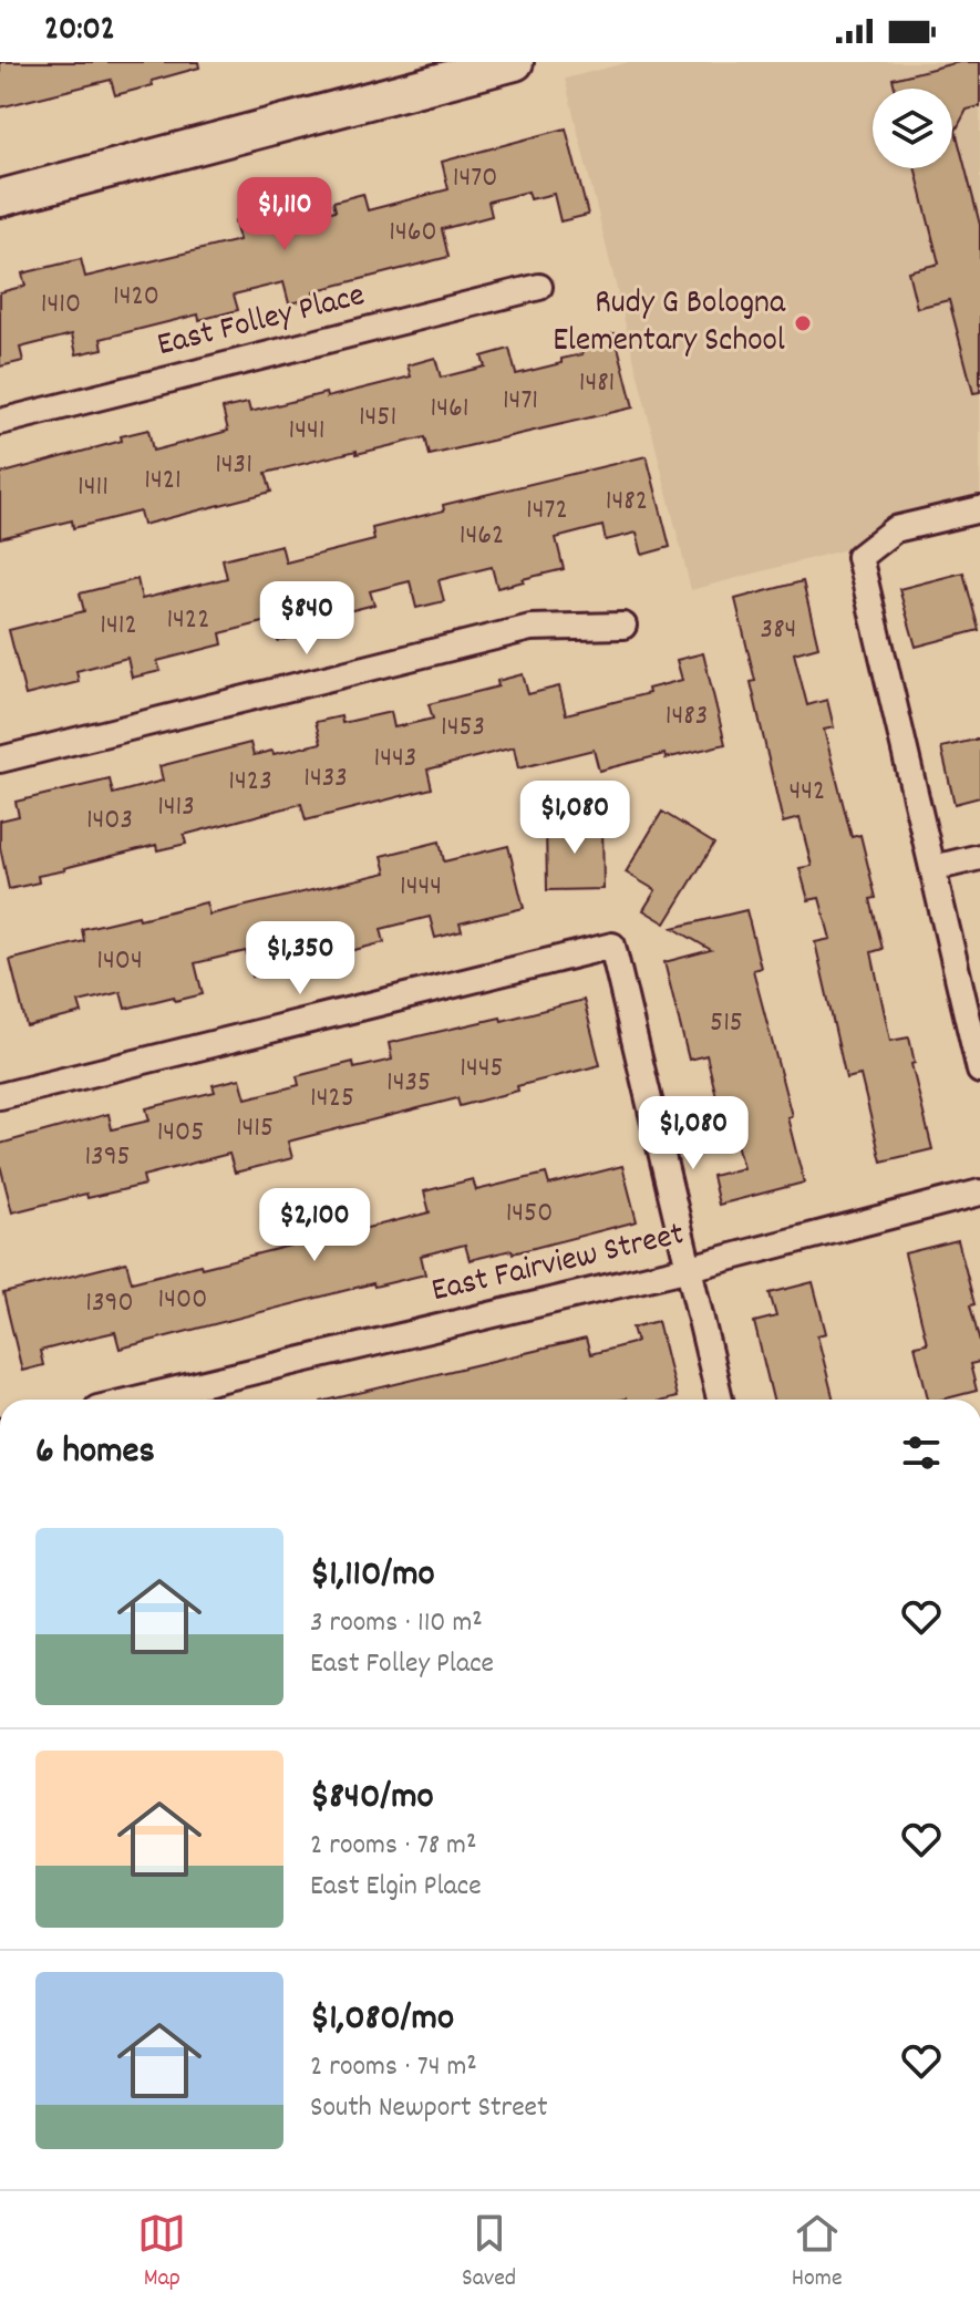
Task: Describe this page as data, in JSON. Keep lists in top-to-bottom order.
{
  "streets": {
    "street": ["East Folley Place", "East Fairview Street"]
  },
  "places": ["Rudy G Bologna Elementary School"],
  "house_numbers": [
    "1470",
    "1460",
    "1420",
    "1410",
    "1481",
    "1471",
    "1461",
    "1451",
    "1441",
    "1431",
    "1421",
    "1411",
    "1482",
    "1472",
    "1462",
    "1422",
    "1412",
    "384",
    "1483",
    "1453",
    "1443",
    "1433",
    "1423",
    "442",
    "1413",
    "1403",
    "1444",
    "1404",
    "515",
    "1445",
    "1435",
    "1425",
    "1415",
    "1405",
    "1395",
    "1450",
    "1400",
    "1390"
  ],
  "page": {
    "status": "20:02",
    "price": [
      "$1,110",
      "$840",
      "$1,080",
      "$1,350",
      "$1,080",
      "$2,100"
    ],
    "heading": "6 homes",
    "list": [
      {
        "name": "$1,110/mo",
        "note": "3 rooms · 110 m² · East Folley Place"
      },
      {
        "name": "$840/mo",
        "note": "2 rooms · 78 m² · East Elgin Place"
      },
      {
        "name": "$1,080/mo",
        "note": "2 rooms · 74 m² · South Newport Street"
      }
    ],
    "tabs": ["Map", "Saved", "Home"]
  }
}
